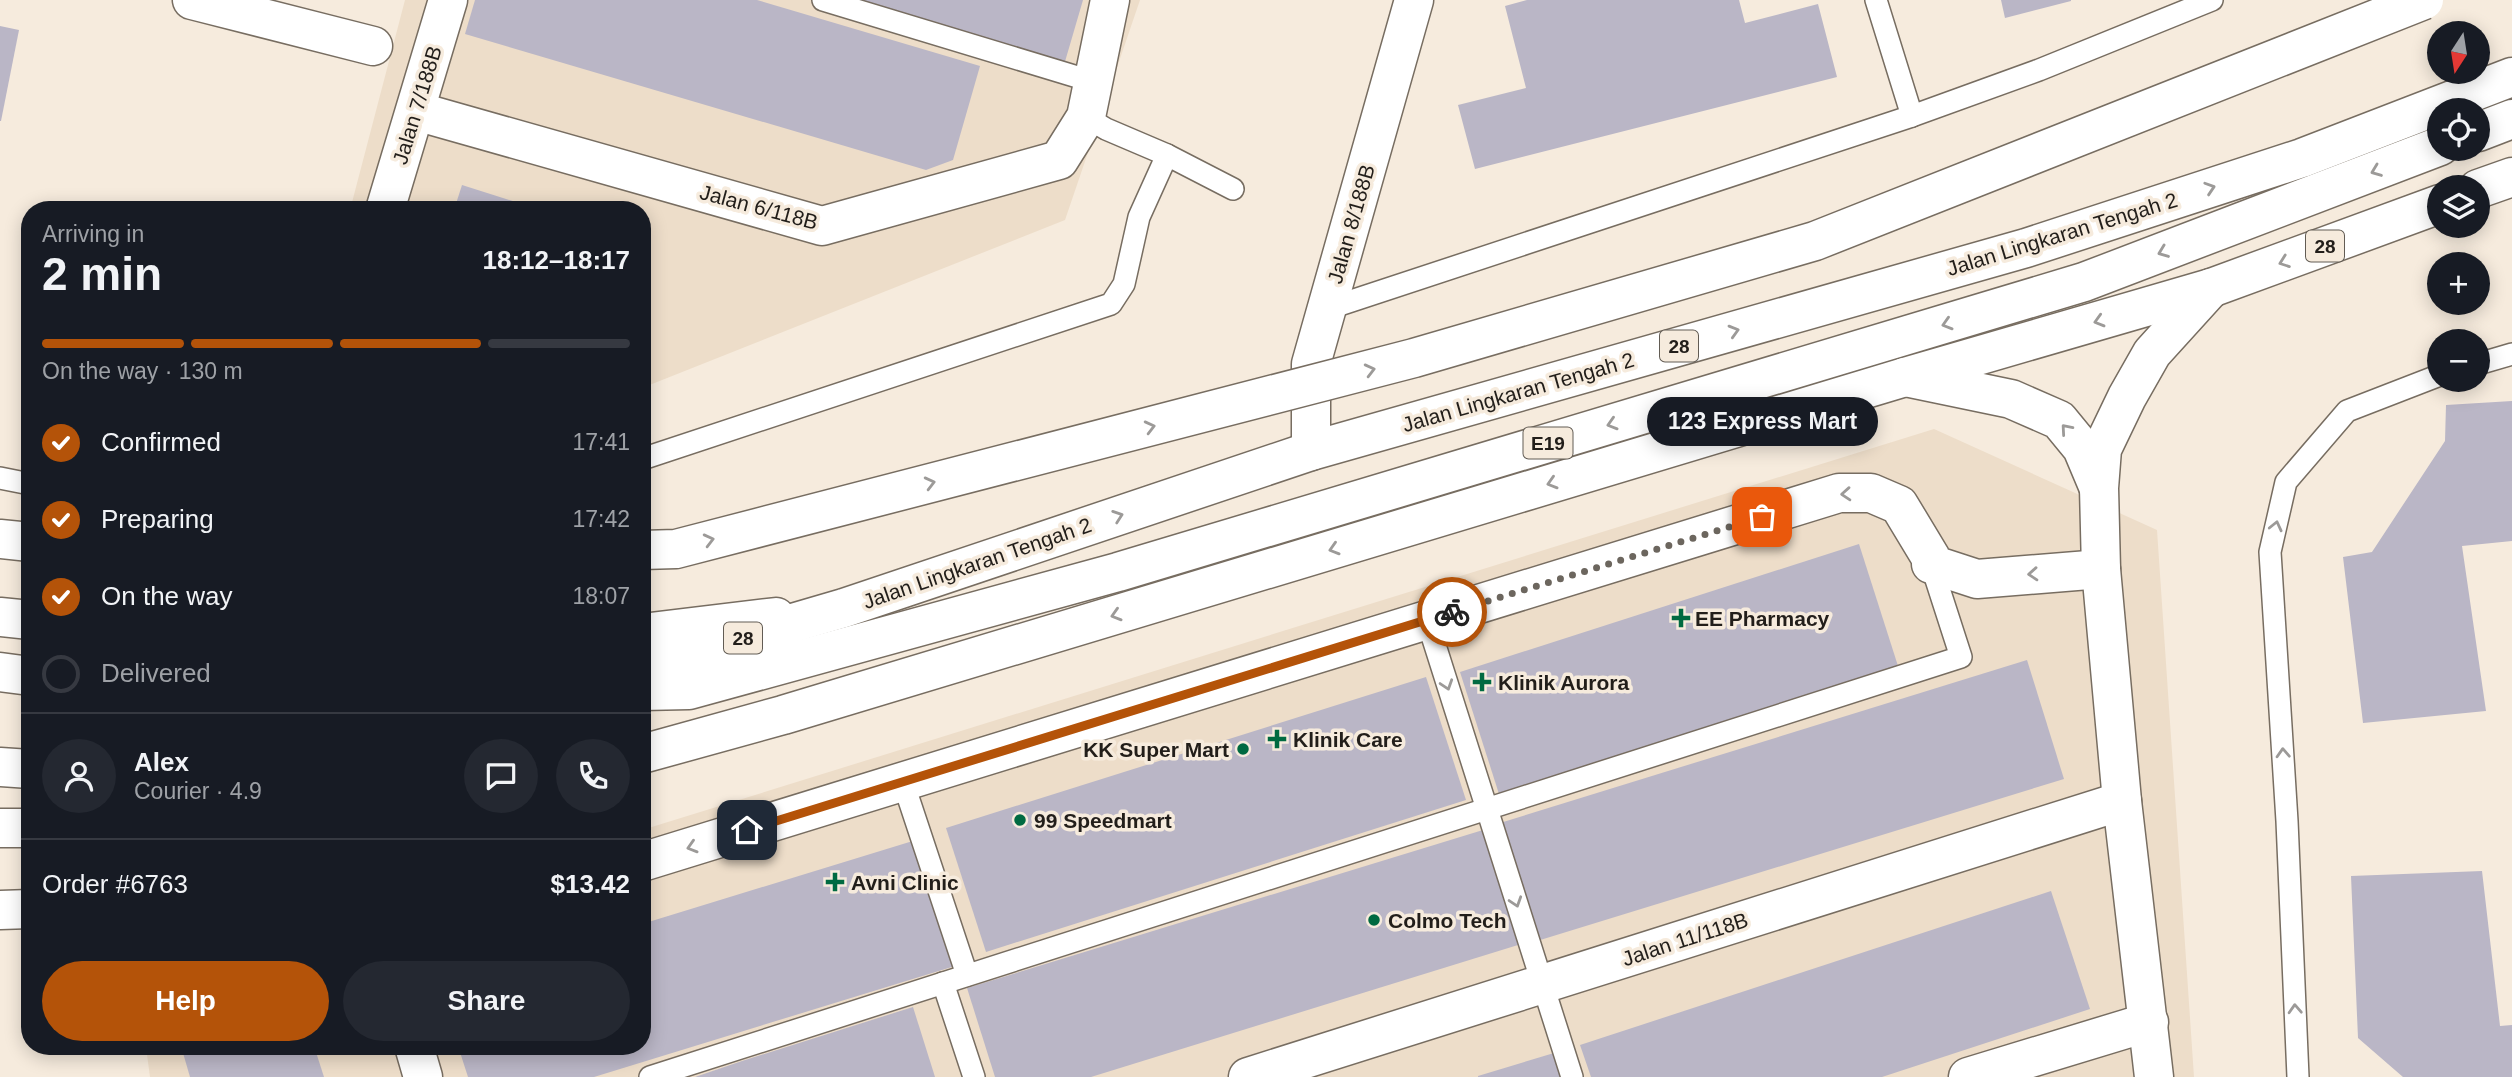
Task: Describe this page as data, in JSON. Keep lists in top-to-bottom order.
{
  "streets": {
    "main road": [
      "Jalan 7/188B",
      "Jalan 6/118B",
      "Jalan 8/188B",
      "Jalan Lingkaran Tengah 2",
      "28",
      "E19",
      "Jalan 11/118B"
    ]
  },
  "crossings": [
    ["Jalan 7/188B", "Jalan 6/118B"],
    ["Jalan 8/188B", "Jalan Lingkaran Tengah 2"]
  ],
  "places": {
    "other": [
      "123 Express Mart",
      "KK Super Mart",
      "99 Speedmart",
      "Colmo Tech"
    ],
    "health": [
      "EE Pharmacy",
      "Klinik Aurora",
      "Klinik Care",
      "Avni Clinic"
    ]
  },
  "north": "bottom",
  "page": {
    "map_buttons": ["+", "−"],
    "heading": ["2 min", "Arriving in", "18:12–18:17"],
    "panel": [
      "Alex",
      "Courier · 4.9",
      "Order #6763",
      "$13.42"
    ],
    "bar": "On the way · 130 m",
    "bubble": "123 Express Mart",
    "list": [
      ["Confirmed", "17:41"],
      ["Preparing", "17:42"],
      ["On the way", "18:07"],
      "Delivered"
    ],
    "buttons": ["Help", "Share"]
  }
}
